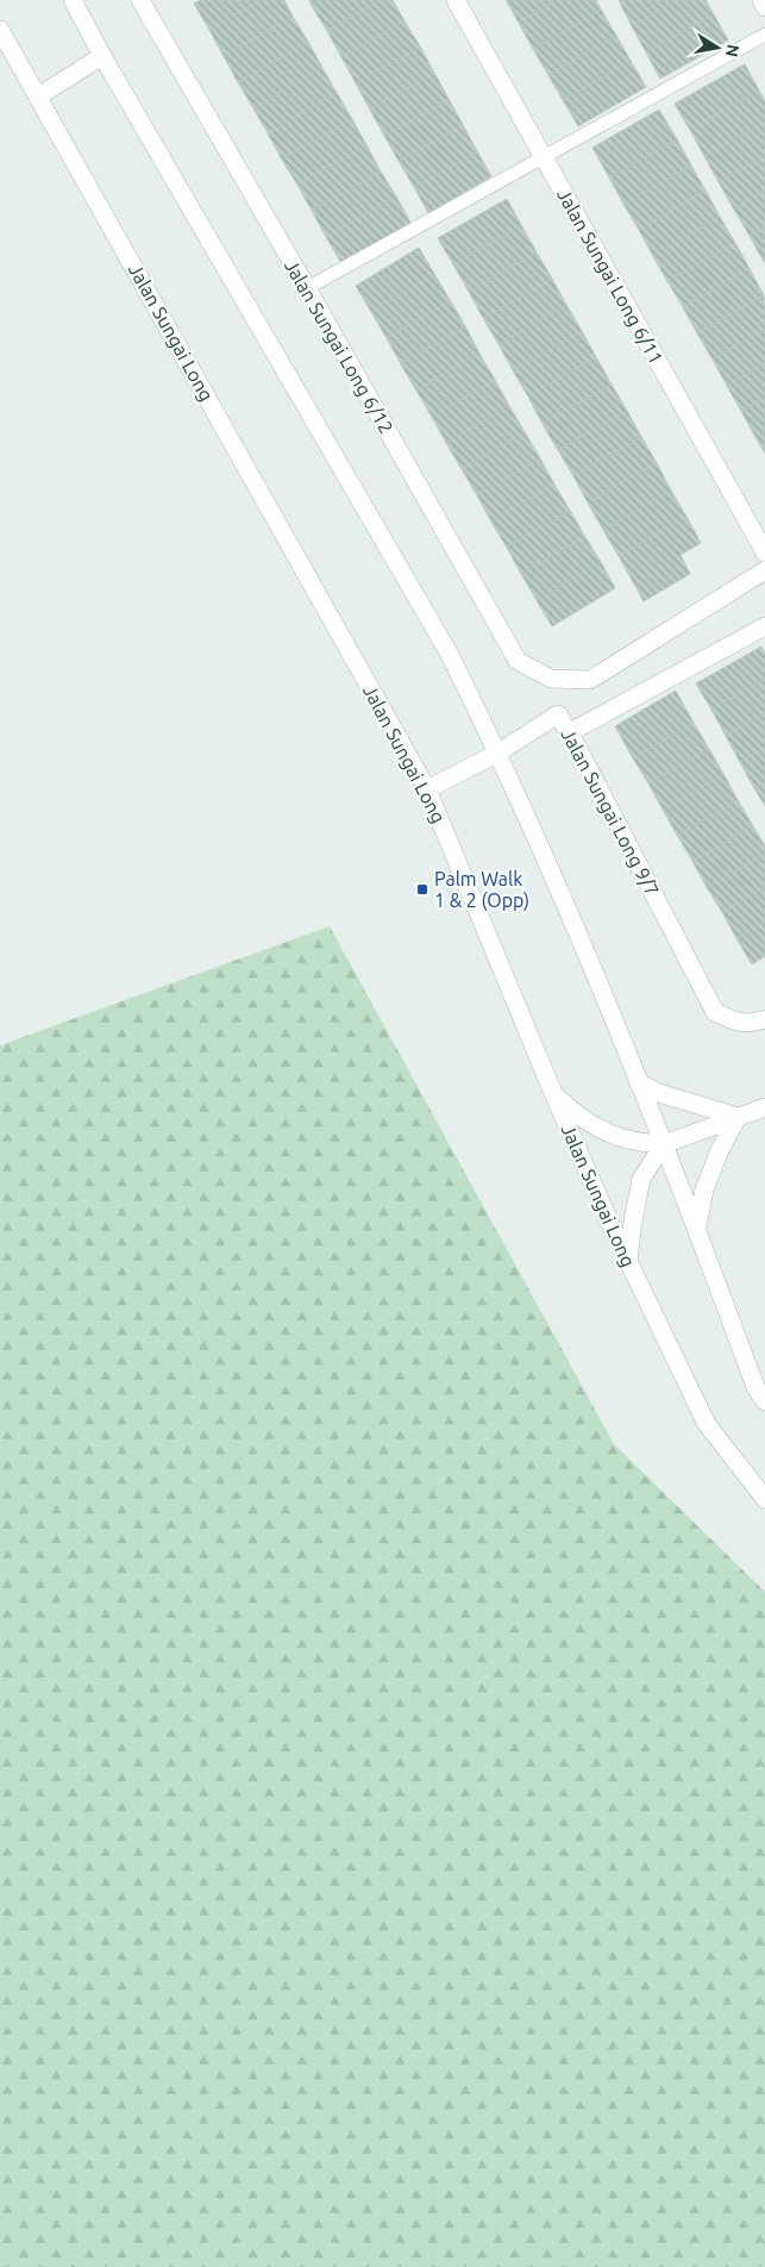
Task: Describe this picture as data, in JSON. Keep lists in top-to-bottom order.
{
  "streets": {
    "street": [
      "Jalan Sungai Long 6/11",
      "Jalan Sungai Long",
      "Jalan Sungai Long 6/12",
      "Jalan Sungai Long 9/7"
    ]
  },
  "crossings": [
    ["Jalan Sungai Long", "Jalan Sungai Long 9/7"]
  ],
  "places": {
    "transit": ["Palm Walk 1 & 2 (Opp)"]
  },
  "north": "right"
}
